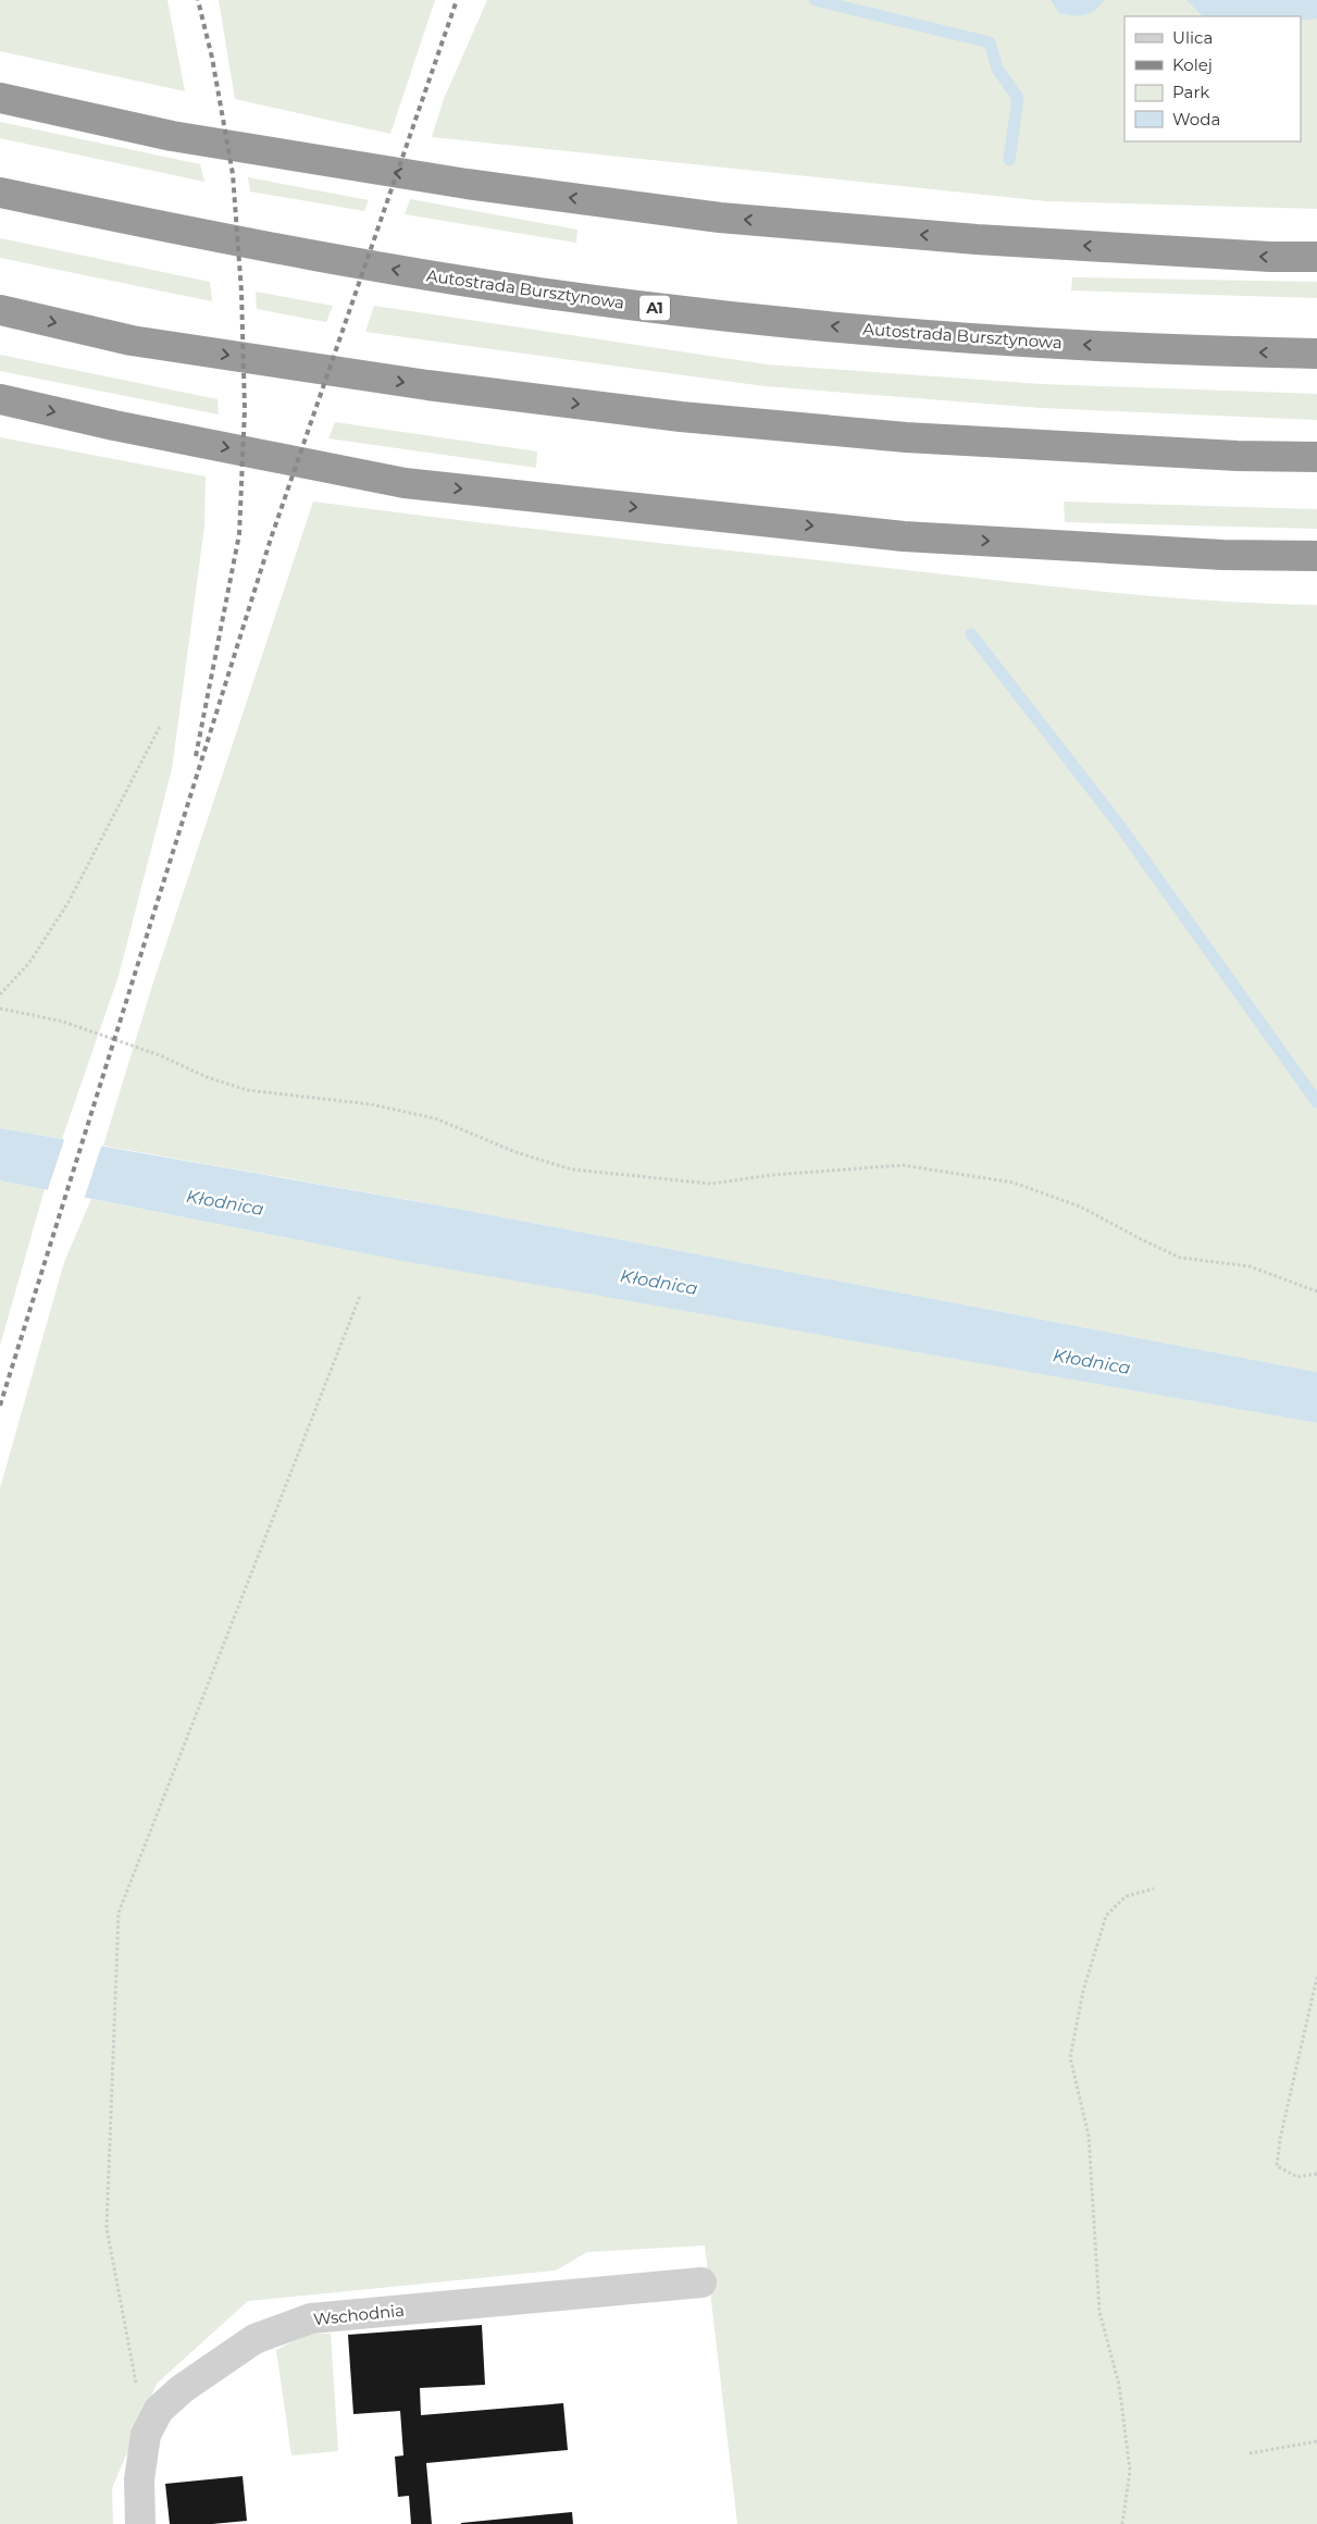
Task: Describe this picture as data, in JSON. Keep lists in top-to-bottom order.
{
  "streets": {
    "highway": ["Autostrada Bursztynowa", "A1"],
    "street": ["Wschodnia"]
  },
  "water": ["Kłodnica"],
  "legend": [
    "Ulica",
    "Kolej",
    "Park",
    "Woda"
  ]
}
